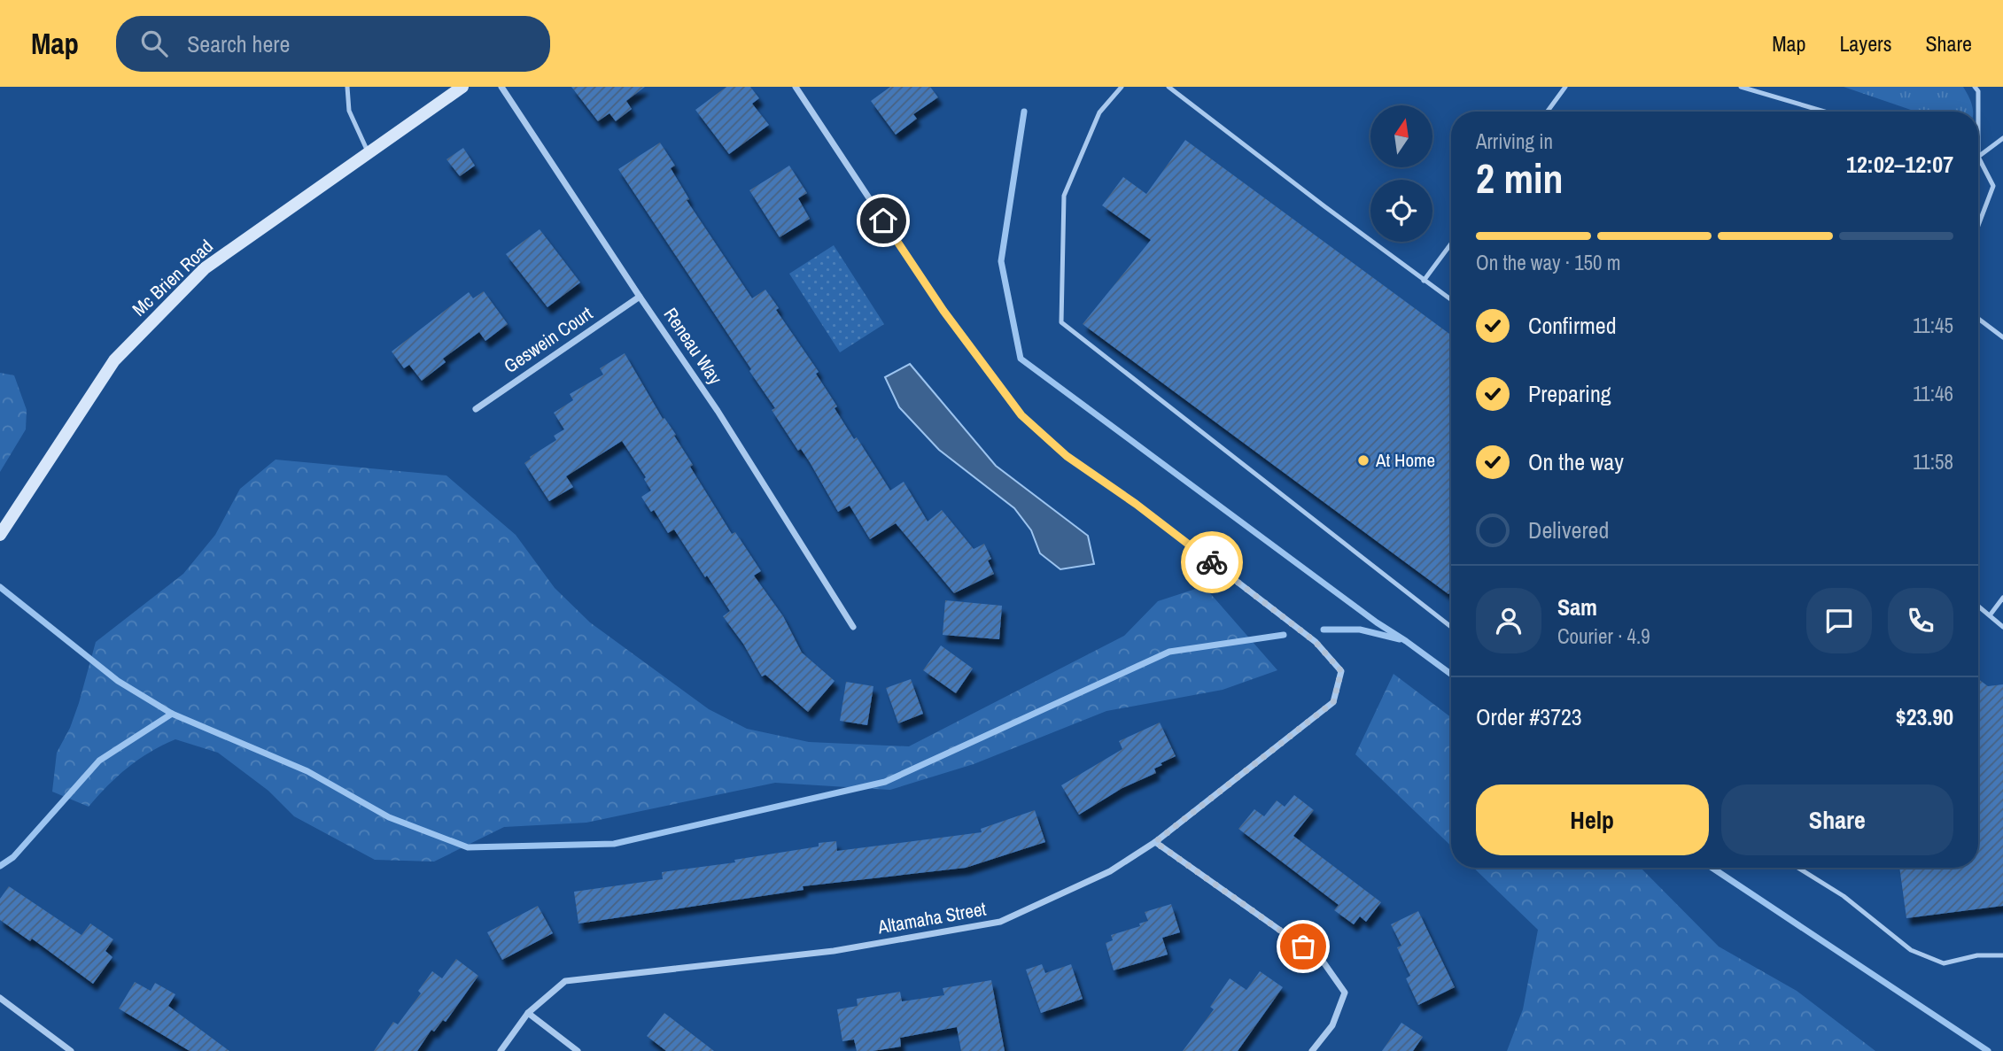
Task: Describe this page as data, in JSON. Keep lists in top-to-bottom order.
{
  "streets": {
    "street": [
      "Mc Brien Road",
      "Geswein Court",
      "Reneau Way",
      "Altamaha Street"
    ]
  },
  "crossings": [
    ["Geswein Court", "Reneau Way"]
  ],
  "places": ["At Home"],
  "north": "top",
  "page": {
    "header": "Map",
    "search": "Search here",
    "nav": ["Map", "Layers", "Share"],
    "heading": ["2 min", "Arriving in", "12:02–12:07"],
    "panel": [
      "Sam",
      "Courier · 4.9",
      "Order #3723",
      "$23.90"
    ],
    "bar": "On the way · 150 m",
    "list": [
      ["Confirmed", "11:45"],
      ["Preparing", "11:46"],
      ["On the way", "11:58"],
      "Delivered"
    ],
    "buttons": ["Help", "Share"]
  }
}
